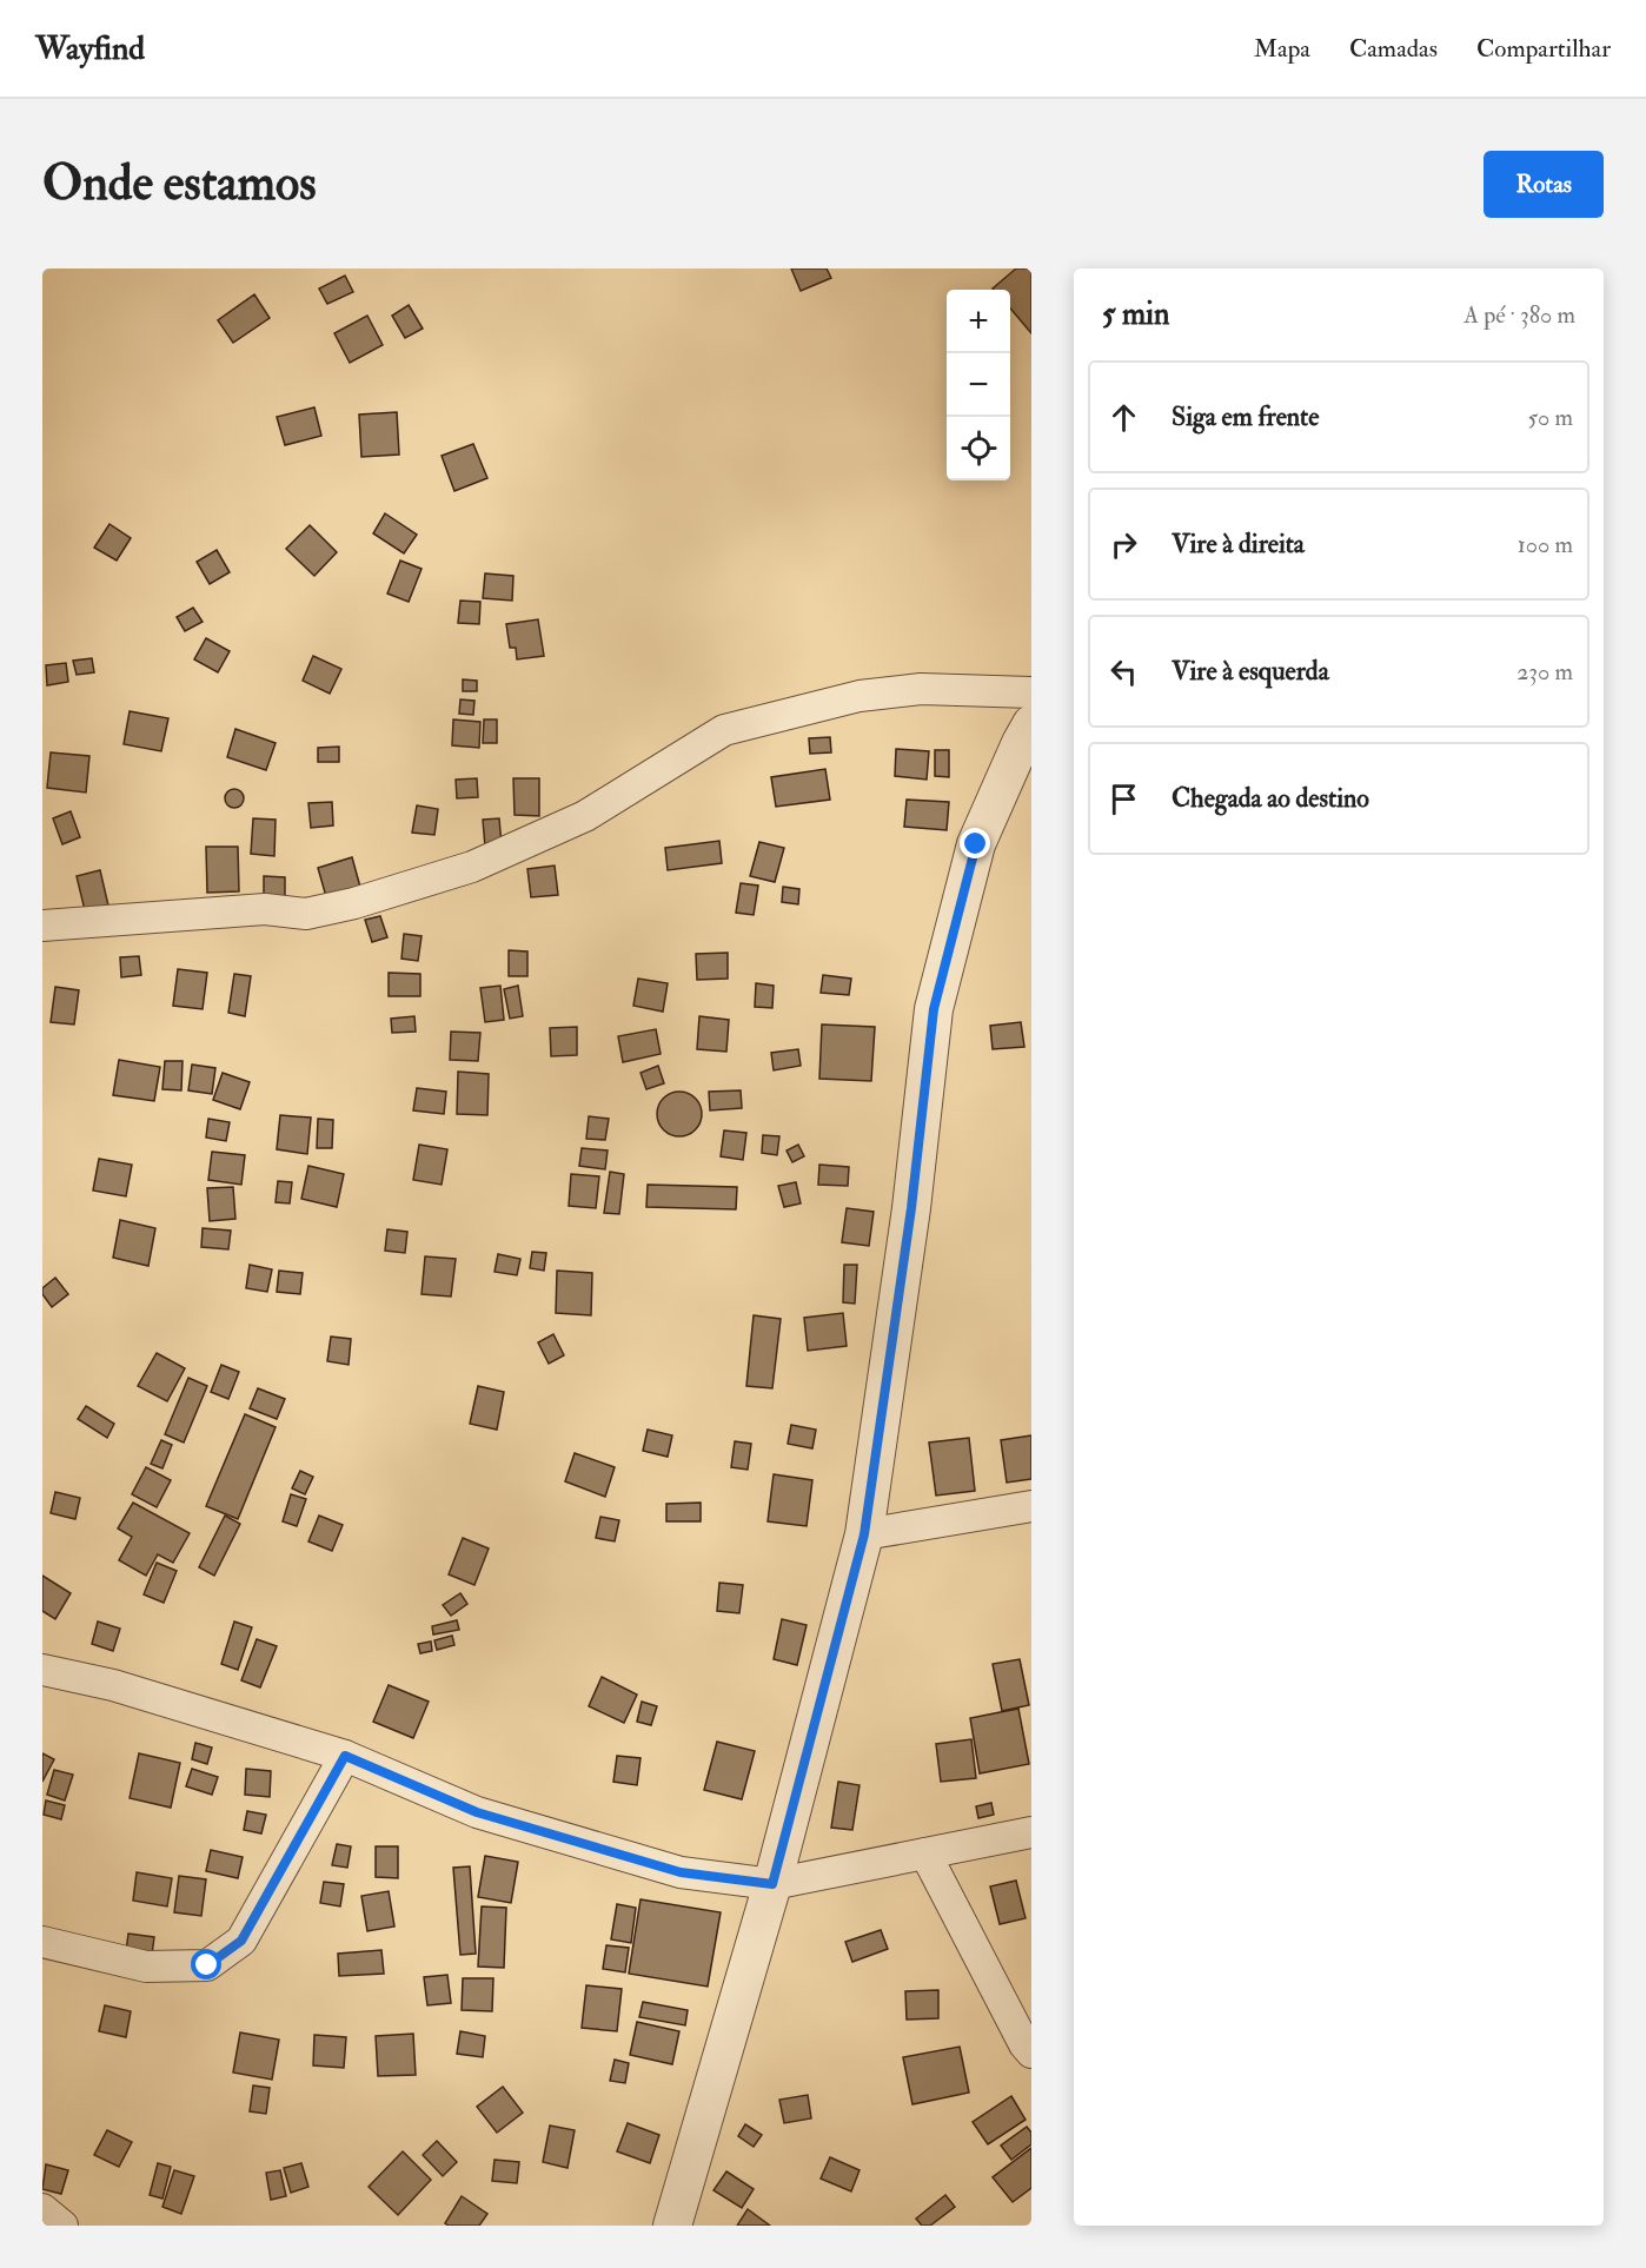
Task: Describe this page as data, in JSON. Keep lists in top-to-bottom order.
{
  "page": {
    "header": "Wayfind",
    "nav": ["Mapa", "Camadas", "Compartilhar"],
    "buttons": "Rotas",
    "title": "Onde estamos",
    "heading": ["5 min", "A pé · 380 m"],
    "map_buttons": ["+", "−"],
    "list": [
      ["Siga em frente", "50 m"],
      ["Vire à direita", "100 m"],
      ["Vire à esquerda", "230 m"],
      "Chegada ao destino"
    ]
  }
}
